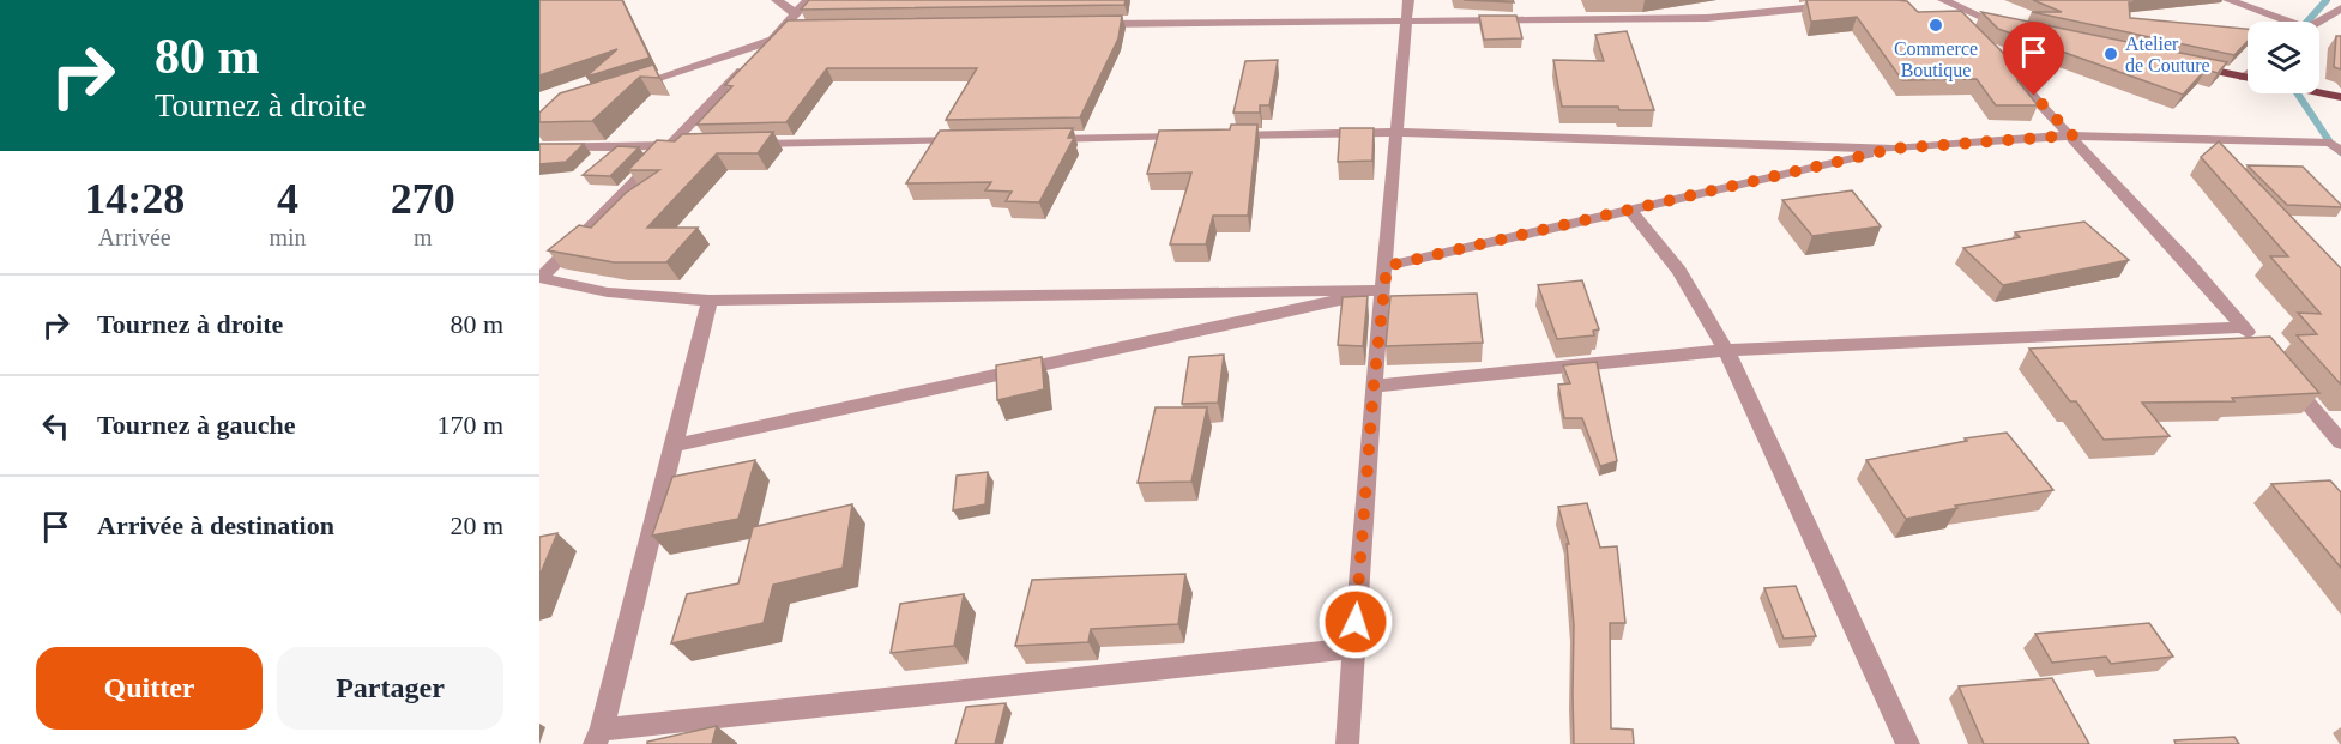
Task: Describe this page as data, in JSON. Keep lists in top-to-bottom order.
{
  "places": ["Commerce Boutique", "Atelier de Couture"],
  "page": {
    "turn": ["80 m", "Tournez à droite"],
    "eta": [
      "14:28",
      "Arrivée",
      "4",
      "min",
      "270",
      "m"
    ],
    "list": [
      {
        "name": "Tournez à droite",
        "value": "80 m"
      },
      {
        "name": "Tournez à gauche",
        "value": "170 m"
      },
      {
        "name": "Arrivée à destination",
        "value": "20 m"
      }
    ],
    "buttons": ["Quitter", "Partager"]
  }
}
